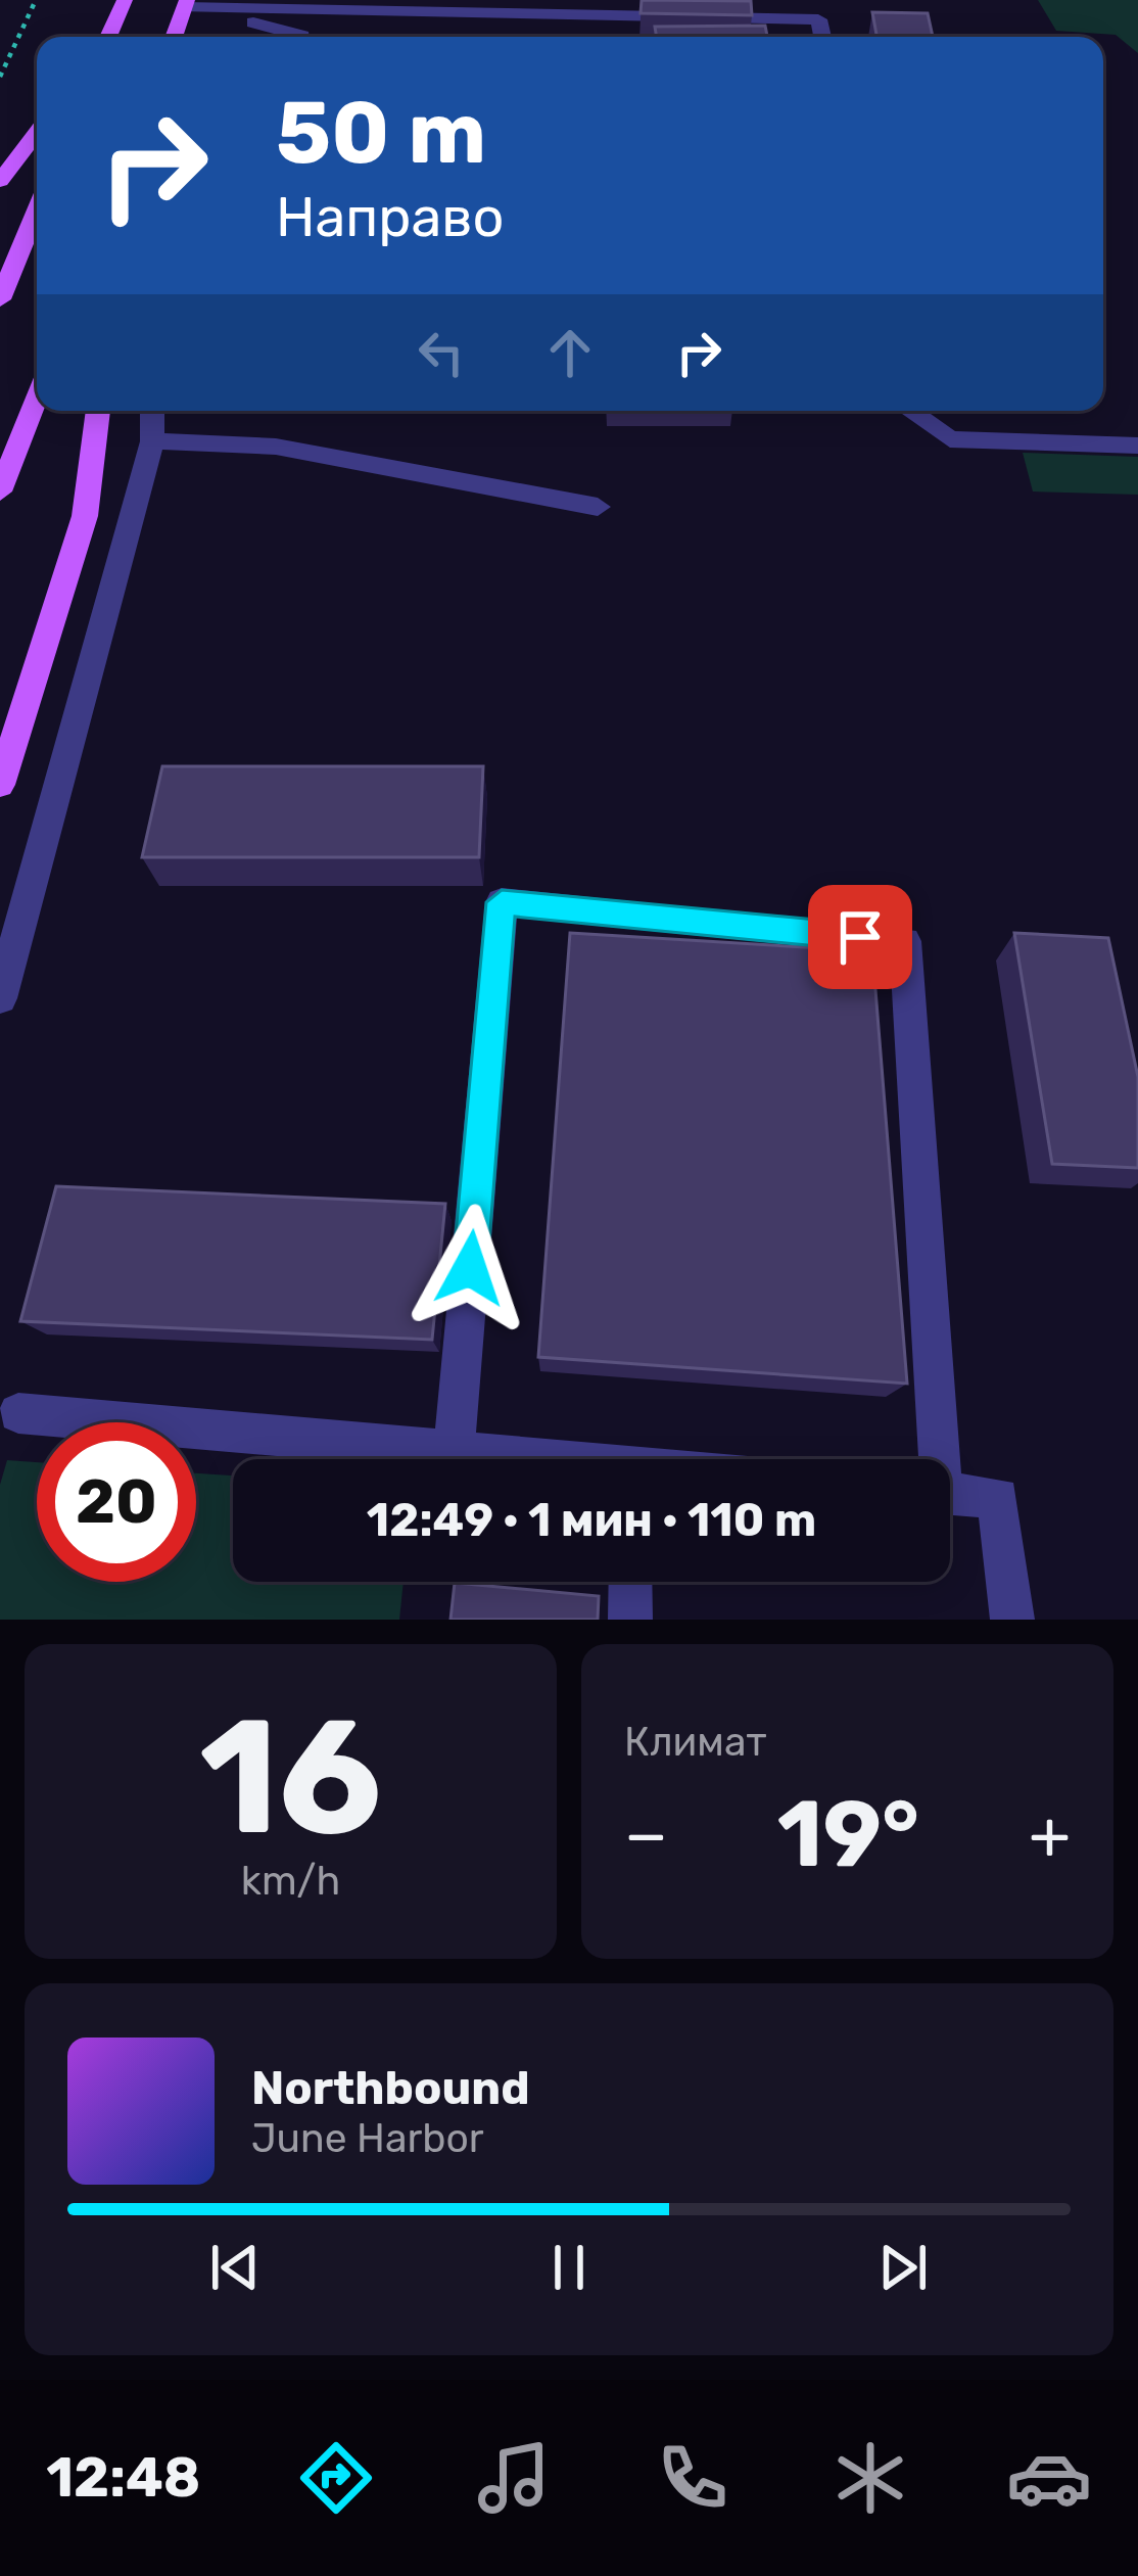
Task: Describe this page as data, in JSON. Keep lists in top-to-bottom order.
{
  "page": {
    "turn": ["50 m", "Направо"],
    "limit": "20",
    "trip": "12:49 · 1 мин · 110 m",
    "tile": [
      ["16", "km/h"],
      "Климат"
    ],
    "heat": ["−", "19°", "+"],
    "song": ["Northbound", "June Harbor"],
    "tabs": "12:48"
  }
}
